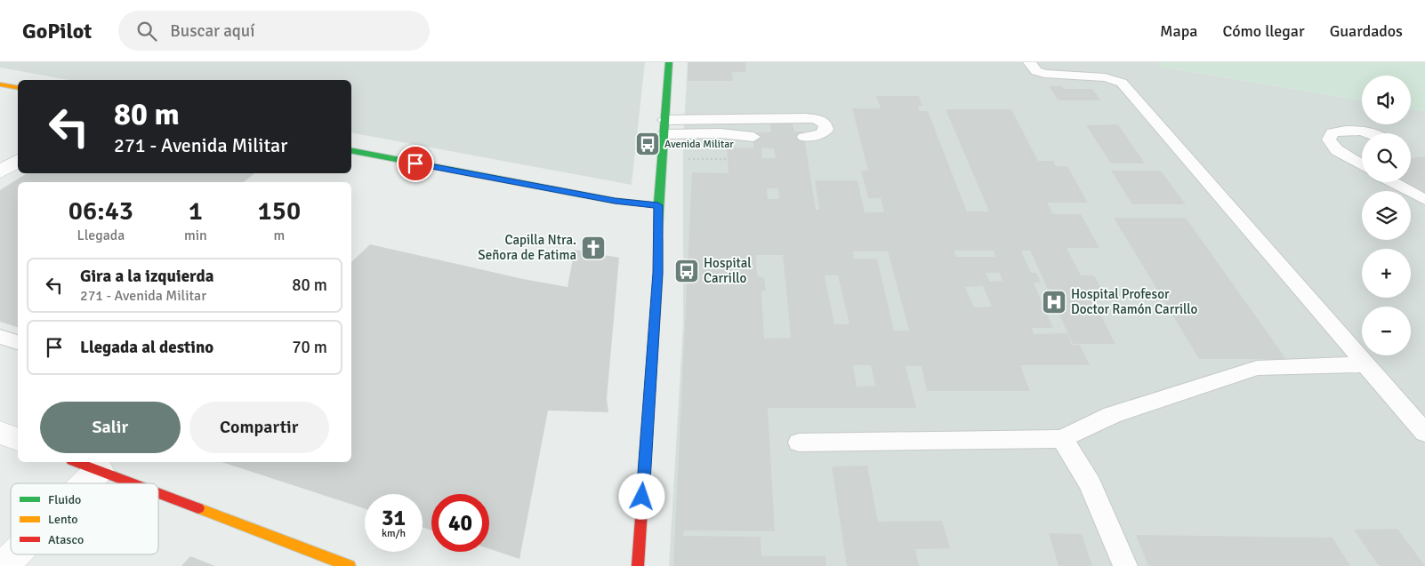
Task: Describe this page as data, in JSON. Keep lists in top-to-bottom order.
{
  "places": {
    "bus stop": ["Avenida Militar", "Hospital Carrillo"],
    "church": ["Capilla Ntra. Señora de Fatima"],
    "hospital": ["Hospital Profesor Doctor Ramón Carrillo"]
  },
  "legend": ["Fluido", "Lento", "Atasco"],
  "page": {
    "header": "GoPilot",
    "search": "Buscar aquí",
    "nav": ["Mapa", "Cómo llegar", "Guardados"],
    "map_buttons": ["+", "−"],
    "turn": ["80 m", "271 - Avenida Militar"],
    "eta": [
      "06:43",
      "Llegada",
      "1",
      "min",
      "150",
      "m"
    ],
    "list": [
      {
        "name": "Gira a la izquierda",
        "note": "271 - Avenida Militar",
        "value": "80 m"
      },
      {
        "name": "Llegada al destino",
        "value": "70 m"
      }
    ],
    "buttons": ["Salir", "Compartir"],
    "speed": "31 km/h",
    "limit": "40"
  }
}
